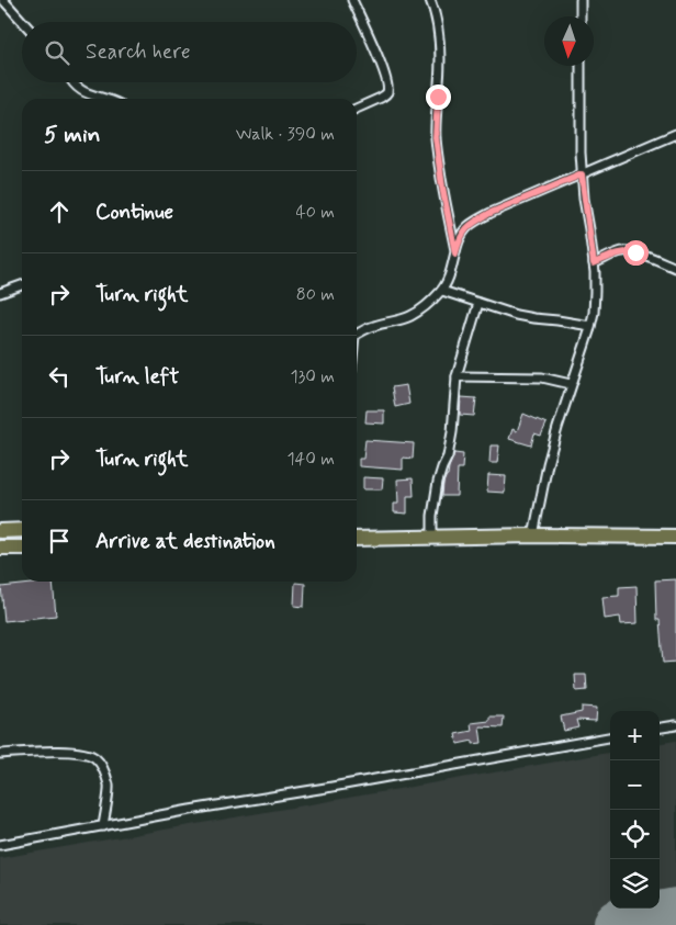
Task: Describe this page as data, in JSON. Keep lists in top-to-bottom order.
{
  "north": "bottom",
  "page": {
    "search": "Search here",
    "heading": ["5 min", "Walk · 390 m"],
    "list": [
      ["Continue", "40 m"],
      ["Turn right", "80 m"],
      ["Turn left", "130 m"],
      ["Turn right", "140 m"],
      "Arrive at destination"
    ],
    "map_buttons": ["+", "−"]
  }
}
